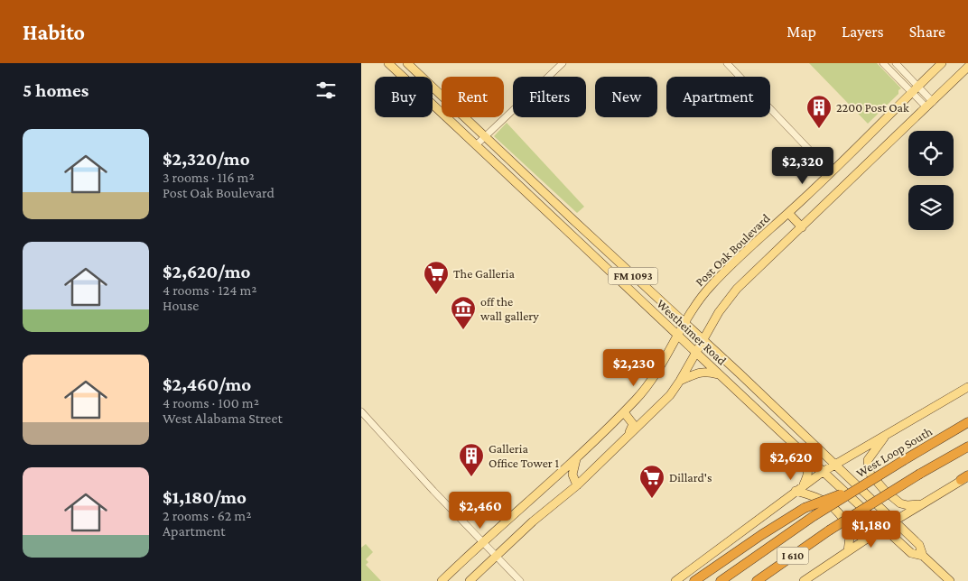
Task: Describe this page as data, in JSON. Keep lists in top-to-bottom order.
{
  "streets": {
    "highway": ["West Loop South", "I 610"],
    "main road": ["Post Oak Boulevard", "FM 1093", "Westheimer Road"]
  },
  "crossings": [
    ["Post Oak Boulevard", "Westheimer Road"]
  ],
  "places": {
    "building": ["2200 Post Oak", "Galleria Office Tower 1"],
    "supermarket": ["The Galleria", "Dillard's"],
    "museum": ["off the wall gallery"]
  },
  "page": {
    "header": "Habito",
    "nav": ["Map", "Layers", "Share"],
    "heading": "5 homes",
    "chip": [
      "Buy",
      "Rent",
      "Filters",
      "New",
      "Apartment"
    ],
    "list": [
      {
        "name": "$2,320/mo",
        "note": "3 rooms · 116 m² · Post Oak Boulevard"
      },
      {
        "name": "$2,620/mo",
        "note": "4 rooms · 124 m² · House"
      },
      {
        "name": "$2,460/mo",
        "note": "4 rooms · 100 m² · West Alabama Street"
      },
      {
        "name": "$1,180/mo",
        "note": "2 rooms · 62 m² · Apartment"
      }
    ],
    "price": [
      "$2,320",
      "$2,230",
      "$2,620",
      "$2,460",
      "$1,180"
    ]
  }
}
